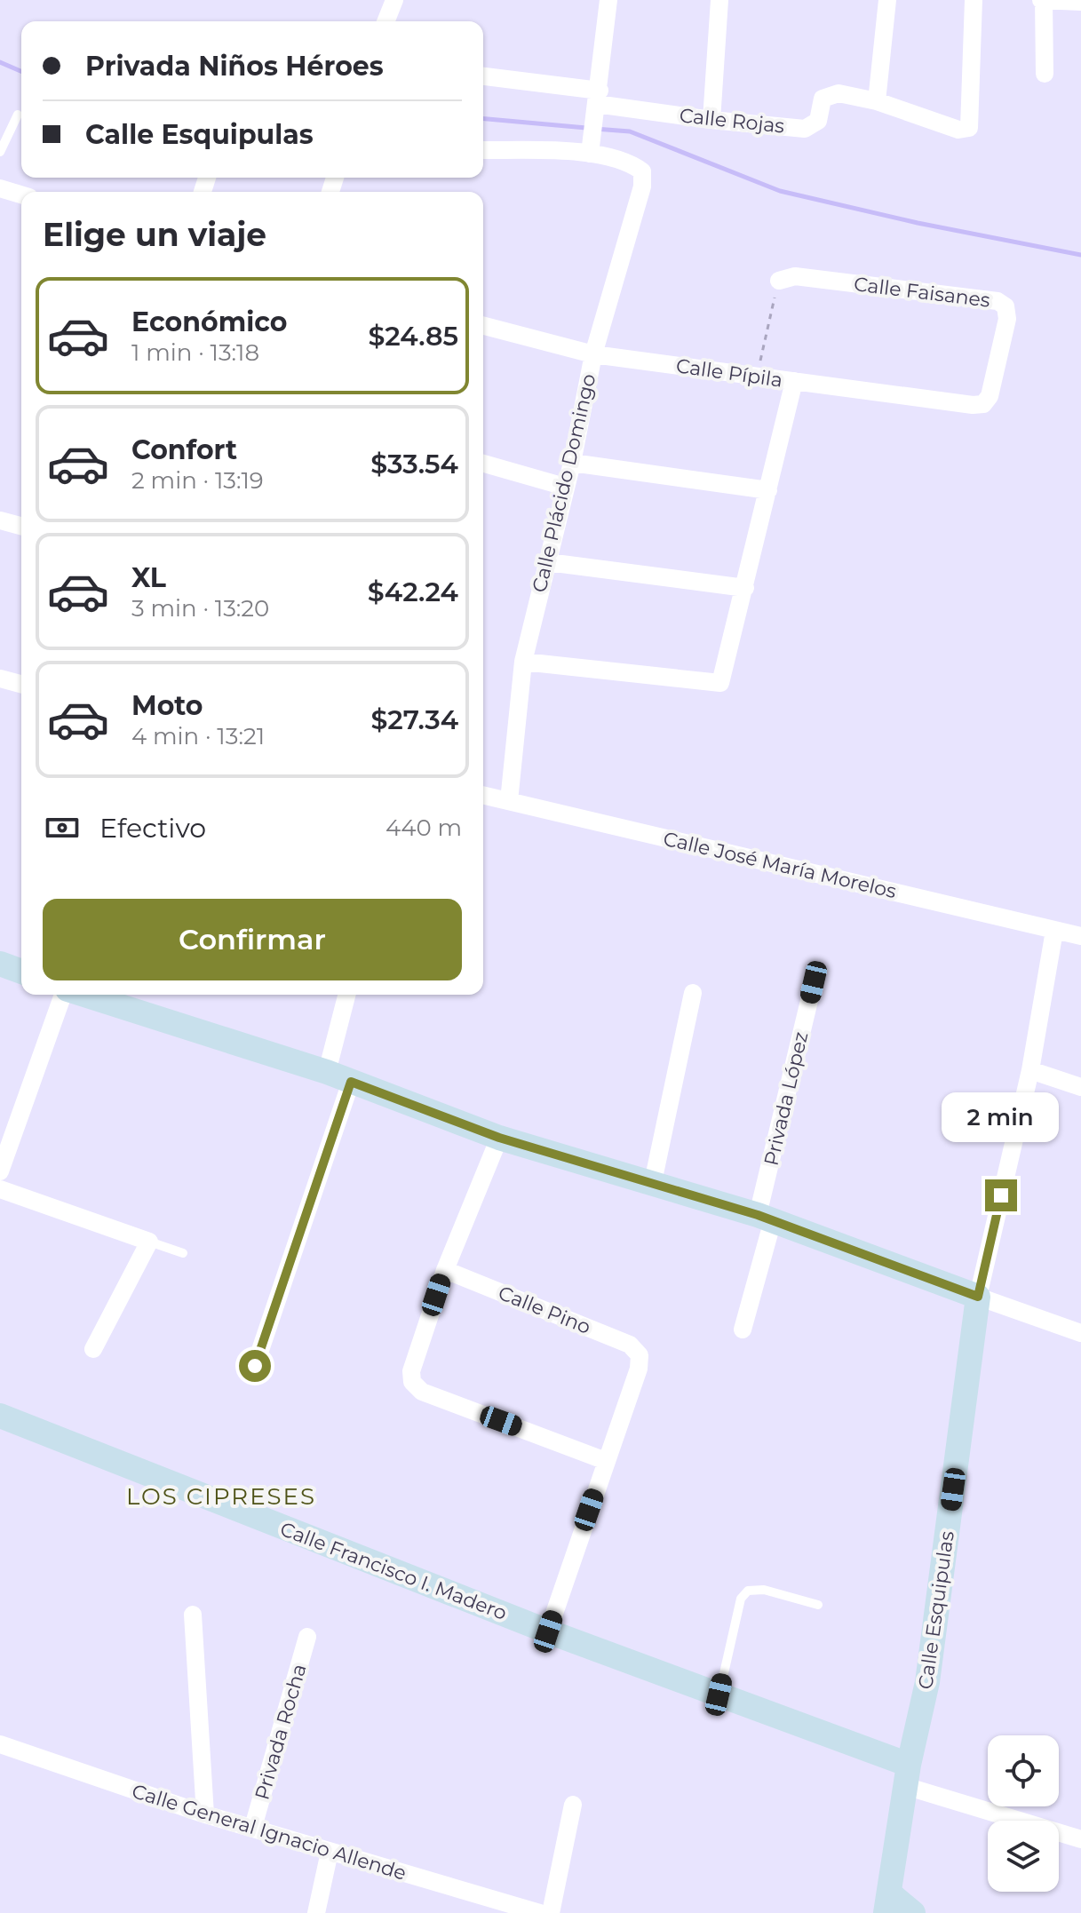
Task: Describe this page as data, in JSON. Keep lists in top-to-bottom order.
{
  "streets": {
    "street": [
      "Calle Rojas",
      "Calle Faisanes",
      "Calle Pípila",
      "Calle Plácido Domingo",
      "Calle José María Morelos",
      "Privada López",
      "Calle Pino",
      "Calle Francisco I. Madero",
      "Calle Esquipulas",
      "Privada Rocha",
      "Calle General Ignacio Allende"
    ]
  },
  "crossings": [
    ["Calle Faisanes", "Calle Pípila"],
    ["Calle Pípila", "Calle Plácido Domingo"],
    ["Calle Plácido Domingo", "Calle José María Morelos"],
    ["Calle José María Morelos", "Calle Esquipulas"],
    ["Calle Francisco I. Madero", "Calle Esquipulas"],
    ["Privada Rocha", "Calle General Ignacio Allende"]
  ],
  "districts": ["LOS CIPRESES"],
  "page": {
    "banner": ["Privada Niños Héroes", "Calle Esquipulas"],
    "heading": "Elige un viaje",
    "list": [
      {
        "name": "Económico",
        "note": "1 min · 13:18",
        "value": "$24.85"
      },
      {
        "name": "Confort",
        "note": "2 min · 13:19",
        "value": "$33.54"
      },
      {
        "name": "XL",
        "note": "3 min · 13:20",
        "value": "$42.24"
      },
      {
        "name": "Moto",
        "note": "4 min · 13:21",
        "value": "$27.34"
      }
    ],
    "pay": ["Efectivo", "440 m"],
    "buttons": "Confirmar",
    "bubble": "2 min"
  }
}
